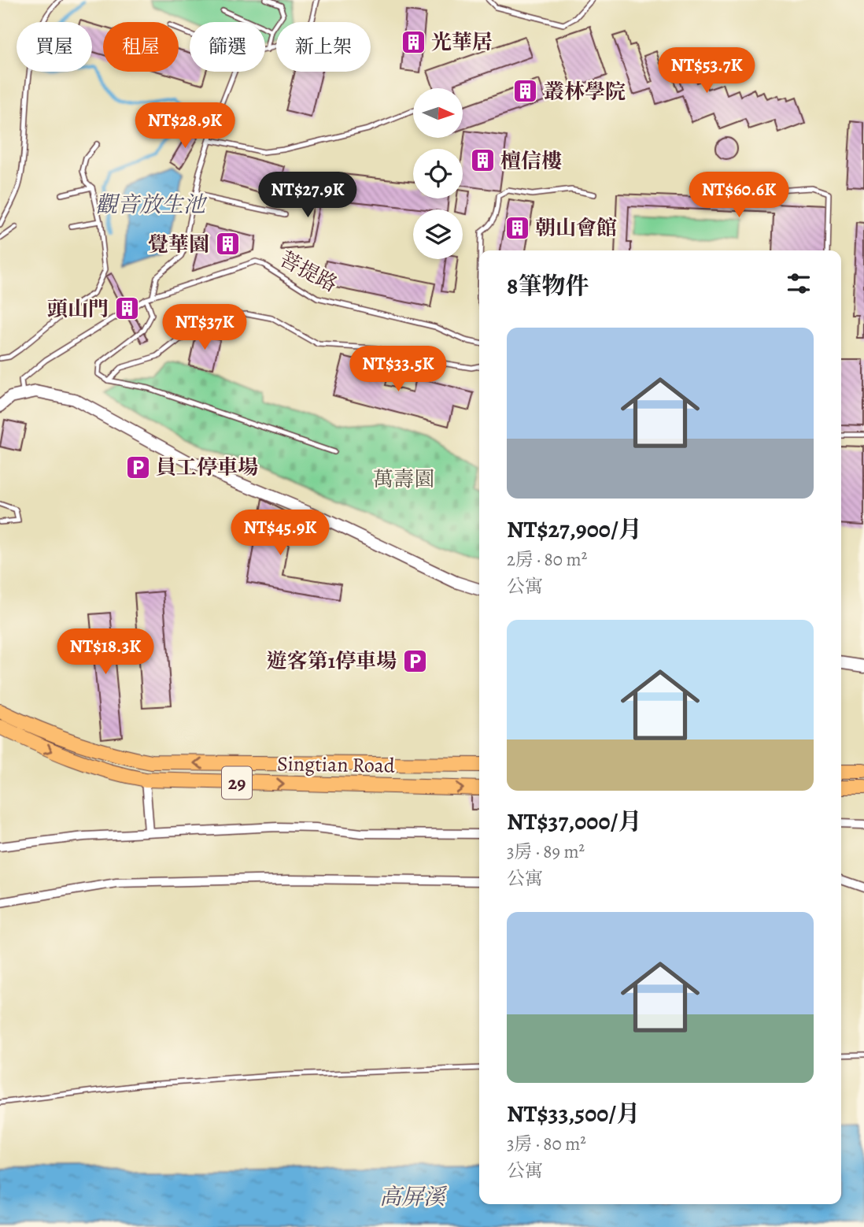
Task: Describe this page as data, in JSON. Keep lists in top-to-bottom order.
{
  "streets": {
    "main road": ["Singtian Road", "29"],
    "lane": ["菩提路"]
  },
  "water": ["觀音放生池", "高屏溪"],
  "parks": ["萬壽園"],
  "places": {
    "building": [
      "光華居",
      "叢林學院",
      "檀信樓",
      "朝山會館",
      "覺華園",
      "頭山門"
    ],
    "parking": ["員工停車場", "遊客第1停車場"]
  },
  "north": "right",
  "page": {
    "chip": [
      "買屋",
      "租屋",
      "篩選",
      "新上架"
    ],
    "price": [
      "NT$53.7K",
      "NT$28.9K",
      "NT$27.9K",
      "NT$60.6K",
      "NT$37K",
      "NT$33.5K",
      "NT$45.9K",
      "NT$18.3K"
    ],
    "heading": "8筆物件",
    "list": [
      {
        "name": "NT$27,900/月",
        "note": "2房 · 80 m² · 公寓"
      },
      {
        "name": "NT$37,000/月",
        "note": "3房 · 89 m² · 公寓"
      },
      {
        "name": "NT$33,500/月",
        "note": "3房 · 80 m² · 公寓"
      }
    ]
  }
}
